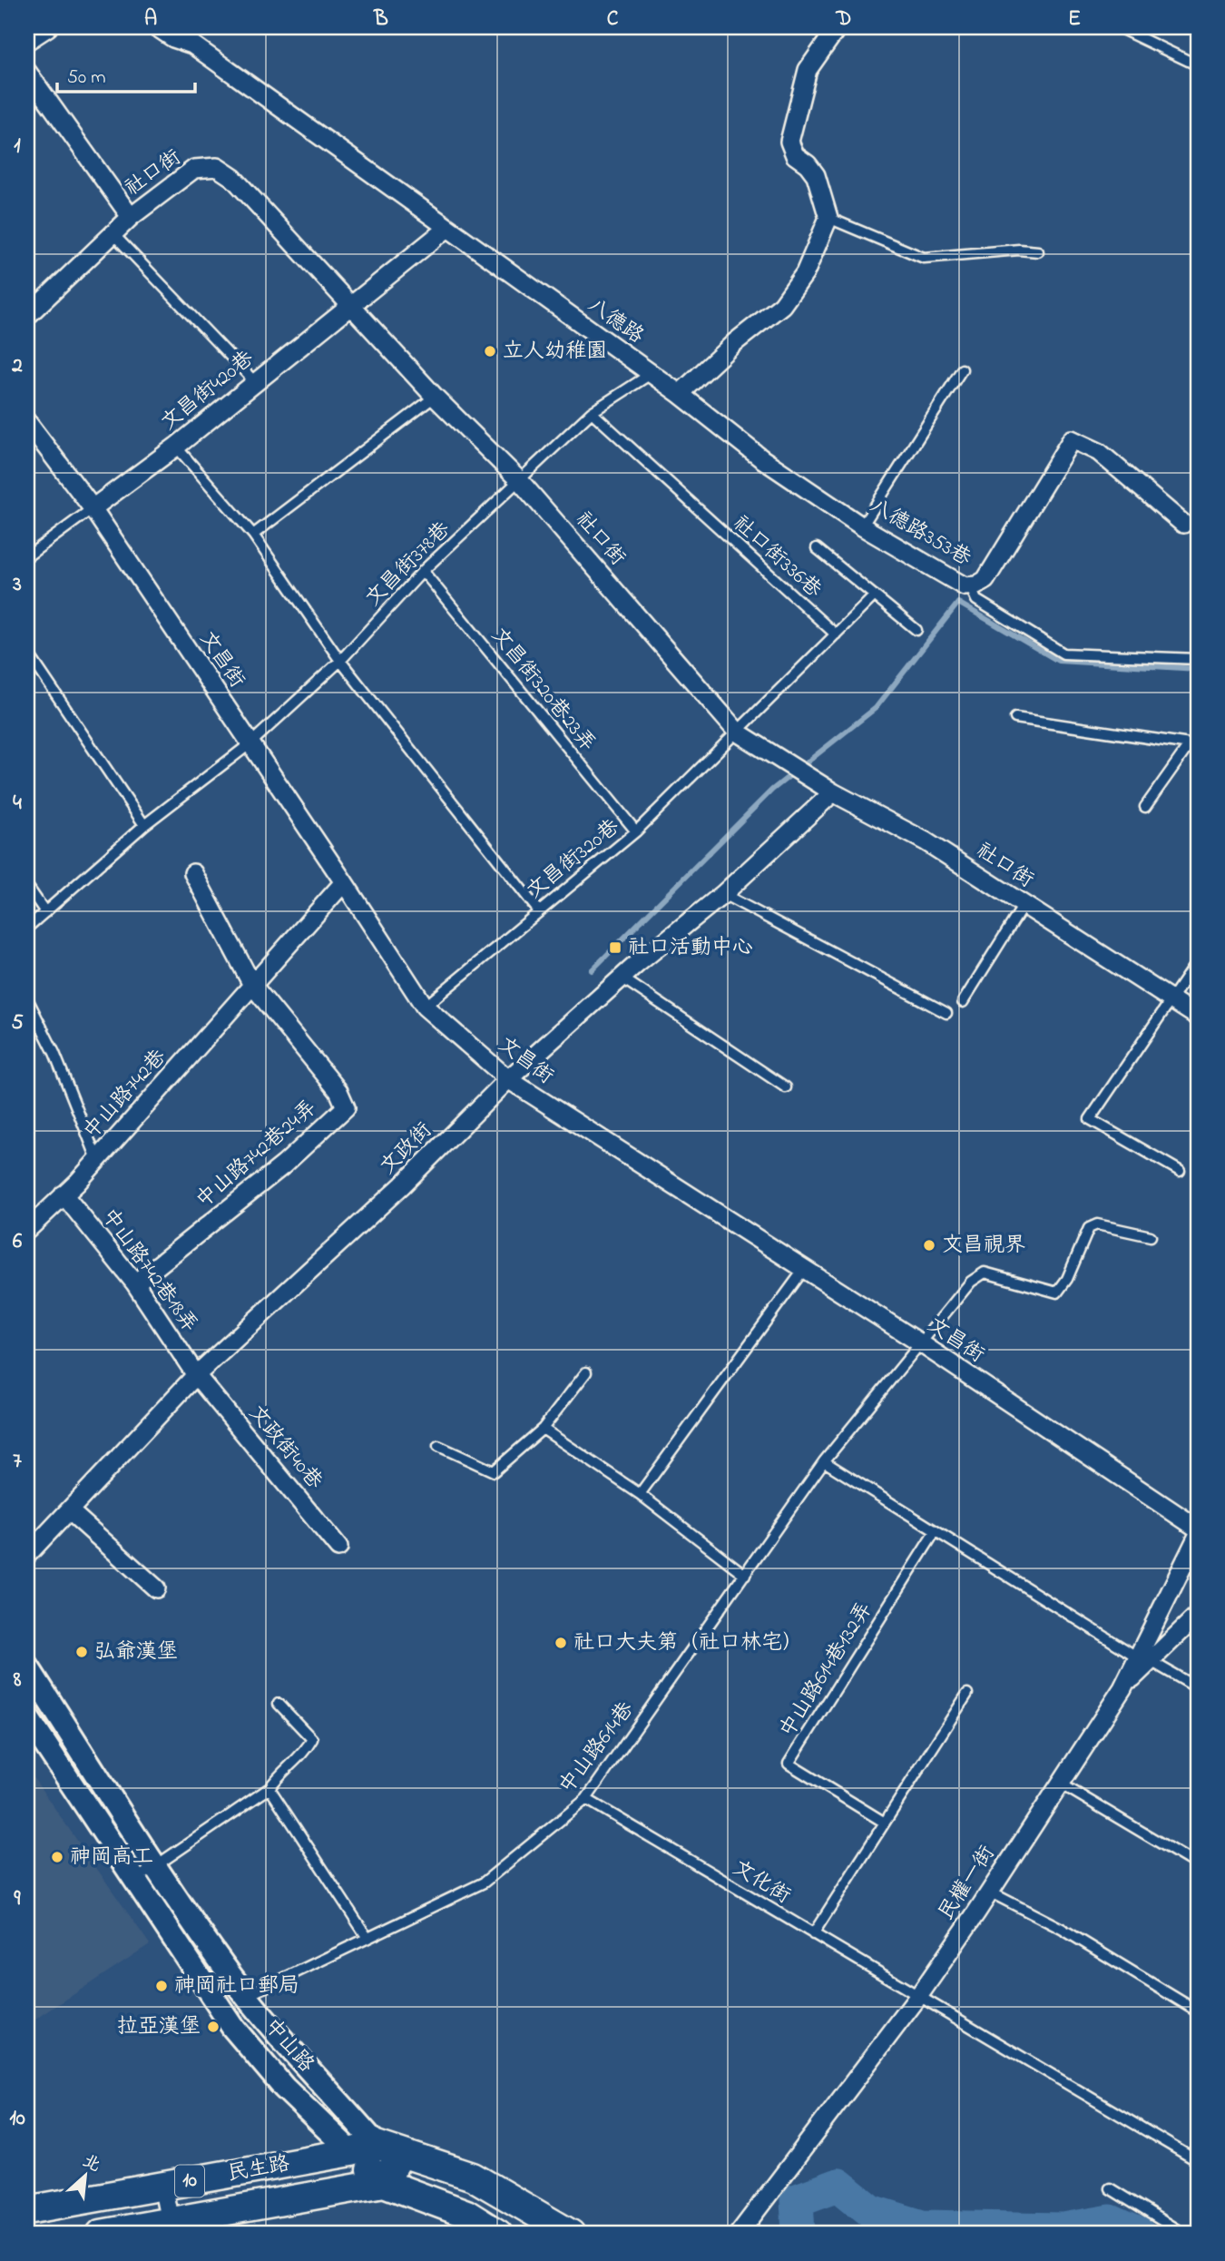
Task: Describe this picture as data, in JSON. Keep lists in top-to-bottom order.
{
  "streets": {
    "main road": ["中山路", "民生路", "10"],
    "street": [
      "社口街",
      "八德路",
      "文昌街420巷",
      "八德路353巷",
      "文昌街",
      "中山路742巷",
      "文政街",
      "中山路742巷24弄",
      "中山路742巷18弄",
      "文政街40巷",
      "民權一街"
    ],
    "lane": [
      "社口街336巷",
      "文昌街378巷",
      "文昌街320巷23弄",
      "文昌街320巷",
      "中山路614巷132弄",
      "中山路614巷",
      "文化街"
    ]
  },
  "crossings": [
    ["社口街", "文昌街420巷"],
    ["社口街", "文昌街378巷"],
    ["社口街", "文昌街320巷"],
    ["社口街", "文政街"],
    ["八德路", "文昌街420巷"],
    ["八德路", "八德路353巷"],
    ["八德路", "文昌街378巷"],
    ["文昌街420巷", "文昌街"],
    ["社口街336巷", "文昌街378巷"],
    ["文昌街378巷", "文昌街"],
    ["文昌街378巷", "文昌街320巷23弄"],
    ["文昌街", "文昌街320巷"],
    ["文昌街", "中山路742巷"],
    ["文昌街", "文政街"],
    ["文昌街", "中山路614巷"],
    ["文昌街320巷23弄", "文昌街320巷"],
    ["中山路742巷", "中山路742巷24弄"],
    ["中山路742巷", "中山路742巷18弄"],
    ["文政街", "中山路742巷18弄"],
    ["文政街", "文政街40巷"],
    ["中山路742巷24弄", "中山路742巷18弄"],
    ["中山路742巷18弄", "文政街40巷"],
    ["中山路614巷", "文化街"],
    ["中山路614巷", "中山路"],
    ["文化街", "民權一街"],
    ["中山路", "民生路"]
  ],
  "places": {
    "other": [
      "立人幼稚園",
      "文昌視界",
      "社口大夫第（社口林宅）",
      "弘爺漢堡",
      "神岡高工",
      "神岡社口郵局",
      "拉亞漢堡"
    ],
    "transit": ["社口活動中心"]
  },
  "scale_bar": "50 m",
  "north": "top right",
  "grid": {
    "columns": [
      "A",
      "B",
      "C",
      "D",
      "E"
    ],
    "rows": [
      "1",
      "2",
      "3",
      "4",
      "5",
      "6",
      "7",
      "8",
      "9",
      "10"
    ]
  }
}
